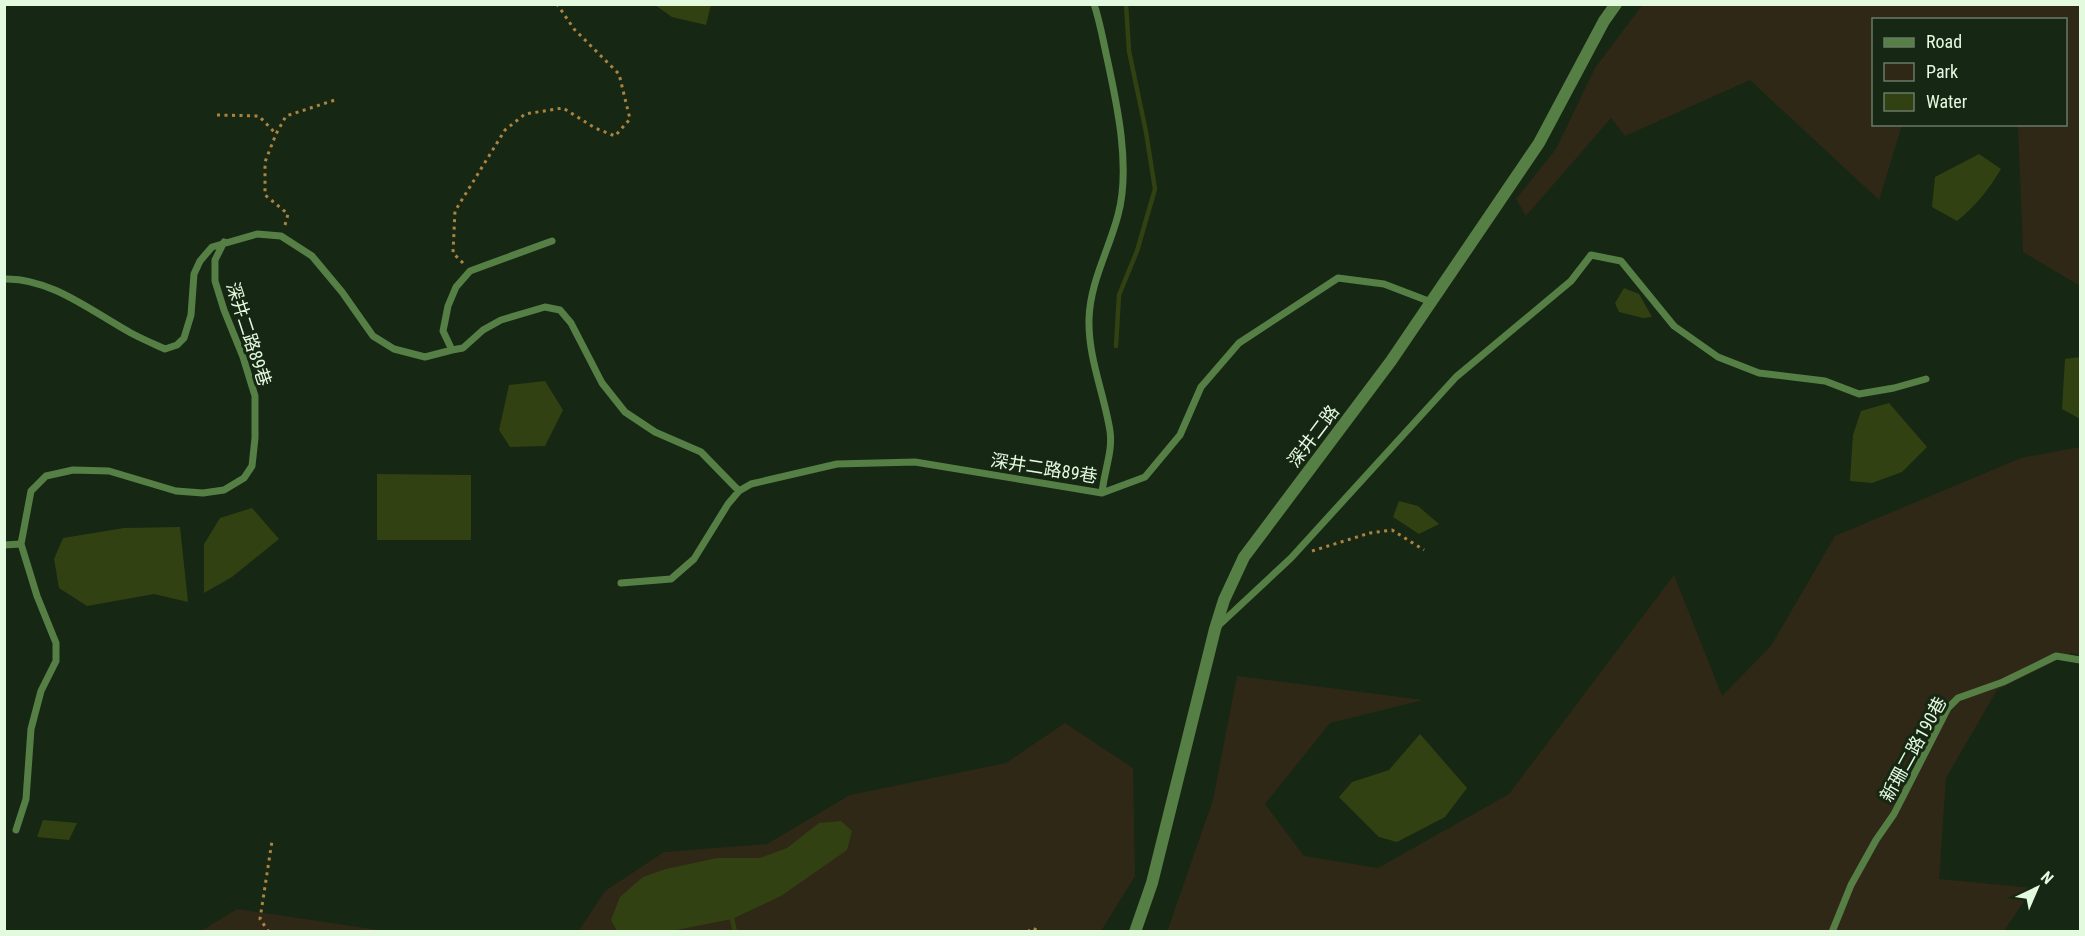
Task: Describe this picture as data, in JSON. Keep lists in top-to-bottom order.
{
  "streets": {
    "street": ["深井二路"],
    "lane": ["深井二路89巷", "新珊二路190巷"]
  },
  "crossings": [
    ["深井二路89巷", "深井二路"]
  ],
  "legend": ["Road", "Park", "Water"],
  "north": "top right"
}
